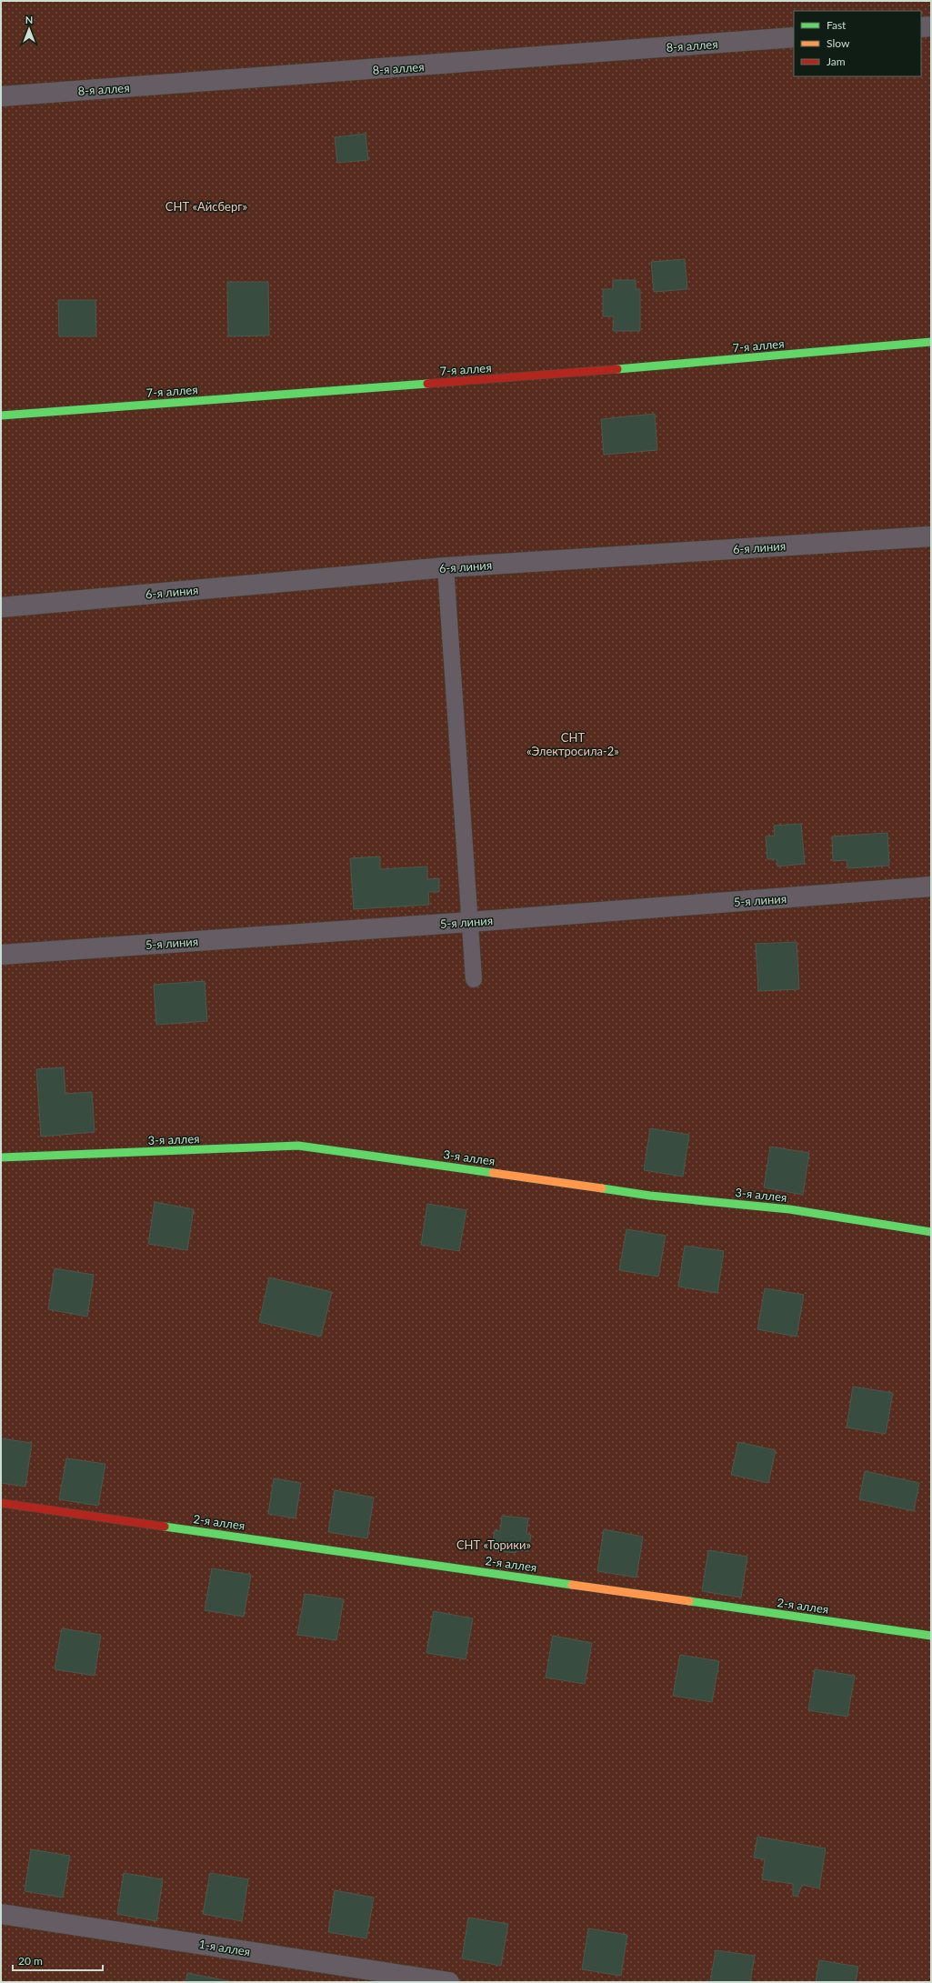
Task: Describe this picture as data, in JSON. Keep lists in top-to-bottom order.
{
  "streets": {
    "street": [
      "8-я аллея",
      "7-я аллея",
      "6-я линия",
      "5-я линия",
      "3-я аллея",
      "2-я аллея",
      "1-я аллея"
    ]
  },
  "parks": ["СНТ «Айсберг»", "СНТ «Электросила-2»", "СНТ «Торики»"],
  "legend": ["Fast", "Slow", "Jam"],
  "scale_bar": "20 m",
  "north": "top"
}
